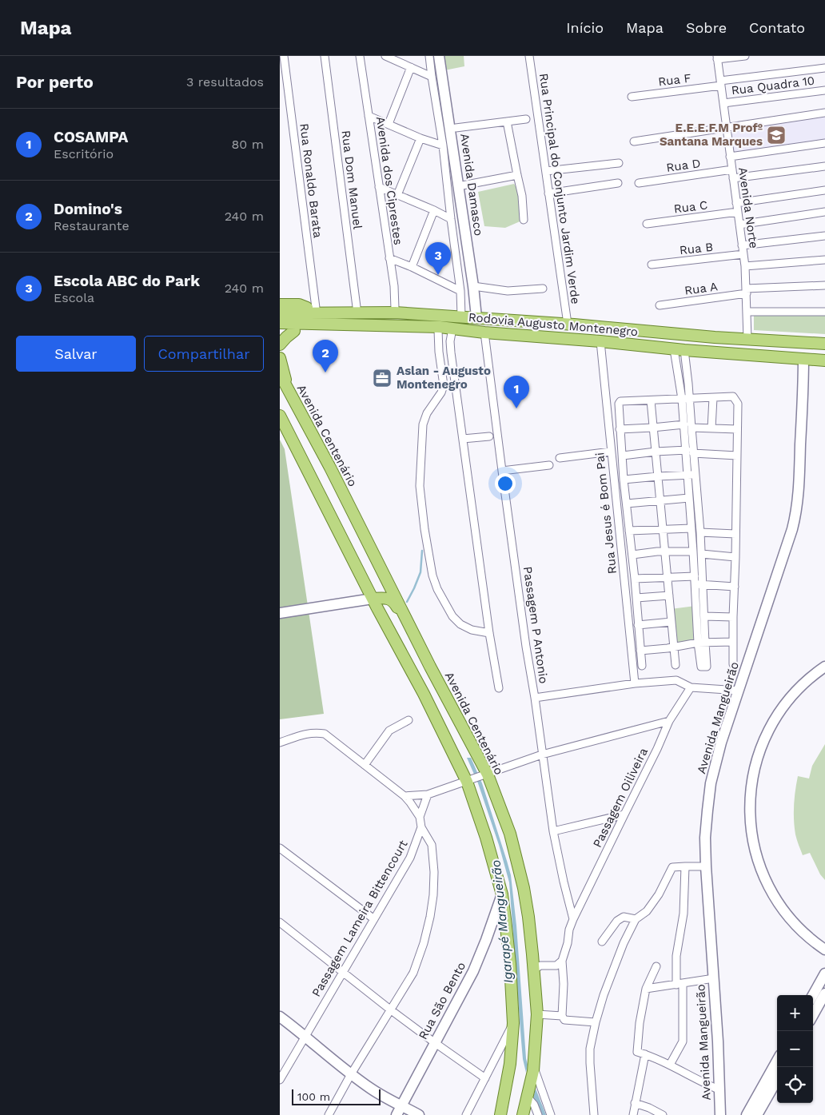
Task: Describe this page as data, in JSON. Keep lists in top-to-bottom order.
{
  "streets": {
    "main road": ["Rodovia Augusto Montenegro", "Avenida Centenário"],
    "street": [
      "Rua F",
      "Rua Quadra 10",
      "Rua D",
      "Rua Dom Manuel",
      "Rua Ronaldo Barata",
      "Avenida dos Ciprestes",
      "Avenida Damasco",
      "Rua Principal do Conjunto Jardim Verde",
      "Rua C",
      "Avenida Norte",
      "Rua B",
      "Rua A",
      "Rua Jesus é Bom Pai",
      "Passagem P Antonio",
      "Avenida Mangueirão",
      "Passagem Oiliveira",
      "Passagem Lameira Bittencourt",
      "Rua São Bento"
    ]
  },
  "crossings": [
    ["Rua F", "Avenida Norte"],
    ["Rua Quadra 10", "Avenida Norte"],
    ["Rua D", "Avenida Norte"],
    ["Rua Dom Manuel", "Rodovia Augusto Montenegro"],
    ["Rua Ronaldo Barata", "Rodovia Augusto Montenegro"],
    ["Avenida dos Ciprestes", "Rodovia Augusto Montenegro"],
    ["Avenida Damasco", "Rodovia Augusto Montenegro"],
    ["Rua Principal do Conjunto Jardim Verde", "Rodovia Augusto Montenegro"],
    ["Rua C", "Avenida Norte"],
    ["Avenida Norte", "Rua B"],
    ["Avenida Norte", "Rua A"],
    ["Avenida Norte", "Rodovia Augusto Montenegro"],
    ["Rodovia Augusto Montenegro", "Rua Jesus é Bom Pai"],
    ["Rodovia Augusto Montenegro", "Passagem P Antonio"],
    ["Rodovia Augusto Montenegro", "Avenida Mangueirão"],
    ["Passagem P Antonio", "Passagem Oiliveira"]
  ],
  "water": ["Igarapé Mangueirão"],
  "places": {
    "school or university": ["E.E.E.F.M Profº Santana Marques"],
    "office": ["Aslan - Augusto Montenegro"]
  },
  "scale_bar": "100 m",
  "page": {
    "header": "Mapa",
    "nav": [
      "Início",
      "Mapa",
      "Sobre",
      "Contato"
    ],
    "heading": ["Por perto", "3 resultados"],
    "list": [
      {
        "mark": "1",
        "name": "COSAMPA",
        "note": "Escritório",
        "value": "80 m"
      },
      {
        "mark": "2",
        "name": "Domino's",
        "note": "Restaurante",
        "value": "240 m"
      },
      {
        "mark": "3",
        "name": "Escola ABC do Park",
        "note": "Escola",
        "value": "240 m"
      }
    ],
    "pins": ["3", "2", "1"],
    "buttons": ["Salvar", "Compartilhar"],
    "map_buttons": ["+", "−"],
    "scale": "100 m"
  }
}
